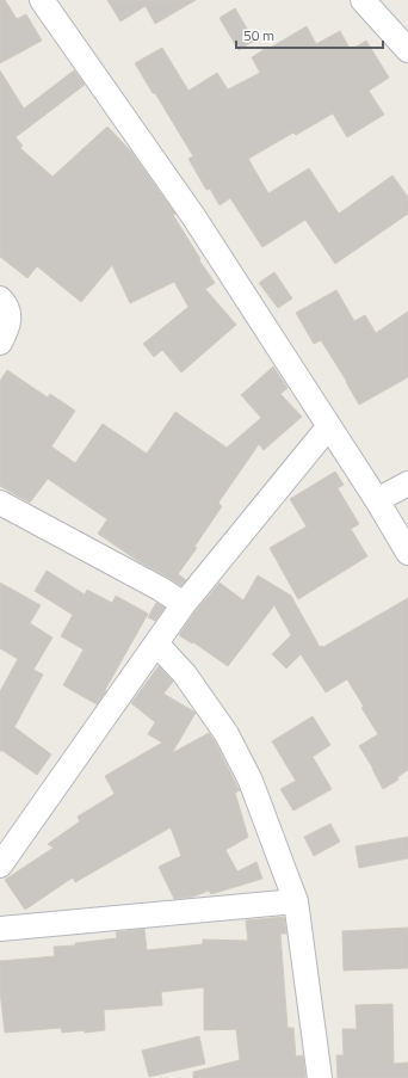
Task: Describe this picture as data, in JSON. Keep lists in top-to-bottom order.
{
  "scale_bar": "50 m"
}
